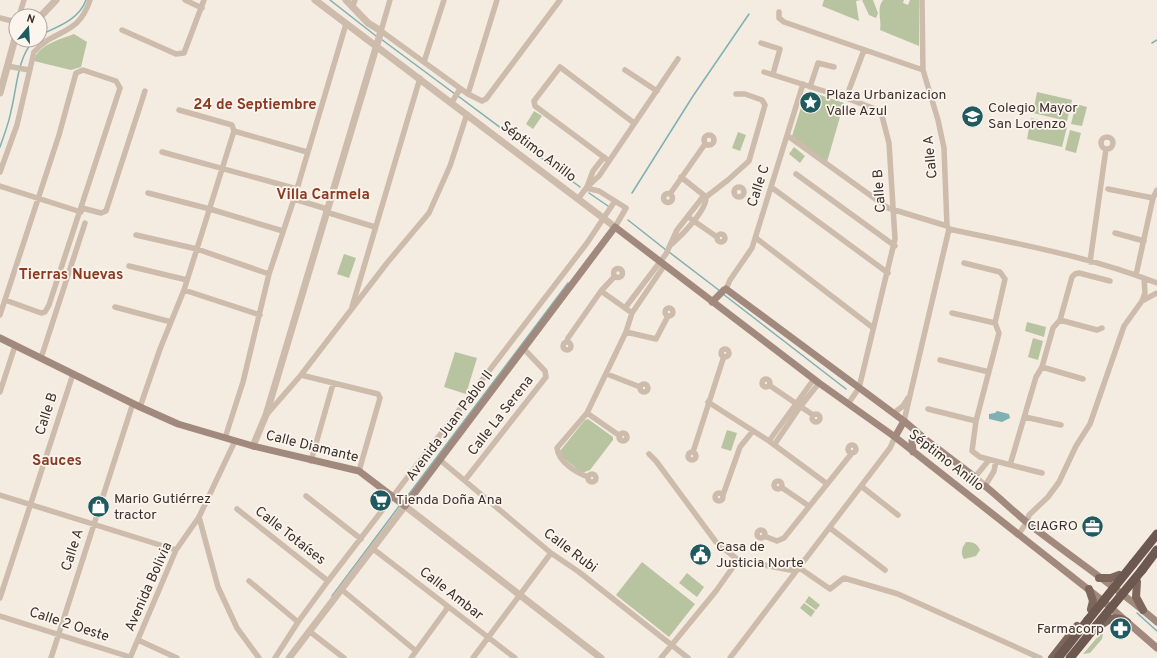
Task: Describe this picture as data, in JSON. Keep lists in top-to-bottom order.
{
  "streets": {
    "main road": ["Séptimo Anillo", "Avenida Juan Pablo II", "Calle Diamante"],
    "street": [
      "Calle A",
      "Calle C",
      "Calle B",
      "Calle La Serena",
      "Calle Totaíses",
      "Calle Rubi",
      "Avenida Bolivia",
      "Calle Ambar",
      "Calle 2 Oeste"
    ]
  },
  "crossings": [
    ["Séptimo Anillo", "Calle A"],
    ["Séptimo Anillo", "Calle C"],
    ["Séptimo Anillo", "Calle B"],
    ["Séptimo Anillo", "Avenida Juan Pablo II"],
    ["Calle A", "Calle Diamante"],
    ["Calle A", "Calle 2 Oeste"],
    ["Calle C", "Calle B"],
    ["Calle B", "Calle Diamante"],
    ["Calle La Serena", "Avenida Juan Pablo II"],
    ["Calle La Serena", "Calle Rubi"],
    ["Avenida Juan Pablo II", "Calle Diamante"],
    ["Avenida Juan Pablo II", "Calle Rubi"],
    ["Avenida Juan Pablo II", "Calle Ambar"],
    ["Calle Diamante", "Avenida Bolivia"],
    ["Avenida Bolivia", "Calle 2 Oeste"]
  ],
  "districts": [
    "24 de Septiembre",
    "Villa Carmela",
    "Tierras Nuevas",
    "Sauces"
  ],
  "places": {
    "place": ["Plaza Urbanizacion Valle Azul"],
    "school or university": ["Colegio Mayor San Lorenzo"],
    "supermarket": ["Tienda Doña Ana"],
    "shop": ["Mario Gutiérrez tractor"],
    "office": ["CIAGRO"],
    "public building": ["Casa de Justicia Norte"],
    "pharmacy": ["Farmacorp"]
  },
  "north": "top"
}
